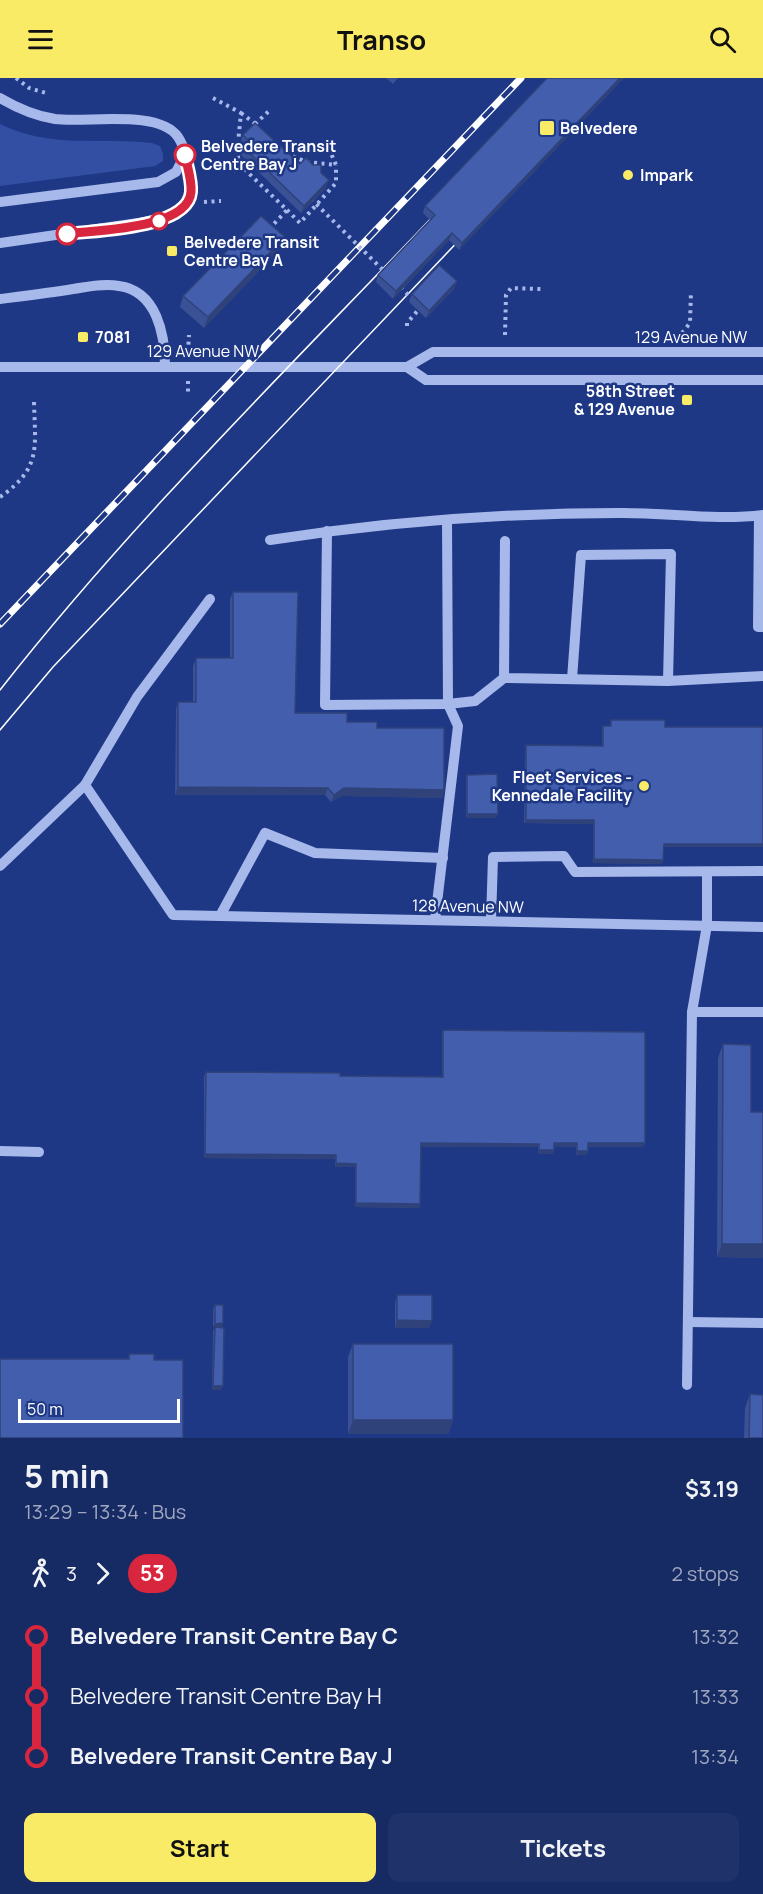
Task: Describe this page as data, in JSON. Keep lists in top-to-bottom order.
{
  "streets": {
    "street": ["129 Avenue NW", "128 Avenue NW"]
  },
  "places": {
    "transit": [
      "Belvedere",
      "Belvedere Transit Centre Bay A",
      "7081",
      "58th Street & 129 Avenue"
    ],
    "other": ["Belvedere Transit Centre Bay J", "Impark", "Fleet Services - Kennedale Facility"]
  },
  "lines": ["bus line 53"],
  "scale_bar": "50 m",
  "page": {
    "header": "Transo",
    "scale": "50 m",
    "heading": ["5 min", "13:29 – 13:34 · Bus", "$3.19"],
    "legs": ["3", "53", "2 stops"],
    "list": [
      {
        "name": "Belvedere Transit Centre Bay C",
        "value": "13:32"
      },
      {
        "name": "Belvedere Transit Centre Bay H",
        "value": "13:33"
      },
      {
        "name": "Belvedere Transit Centre Bay J",
        "value": "13:34"
      }
    ],
    "buttons": ["Start", "Tickets"]
  }
}
